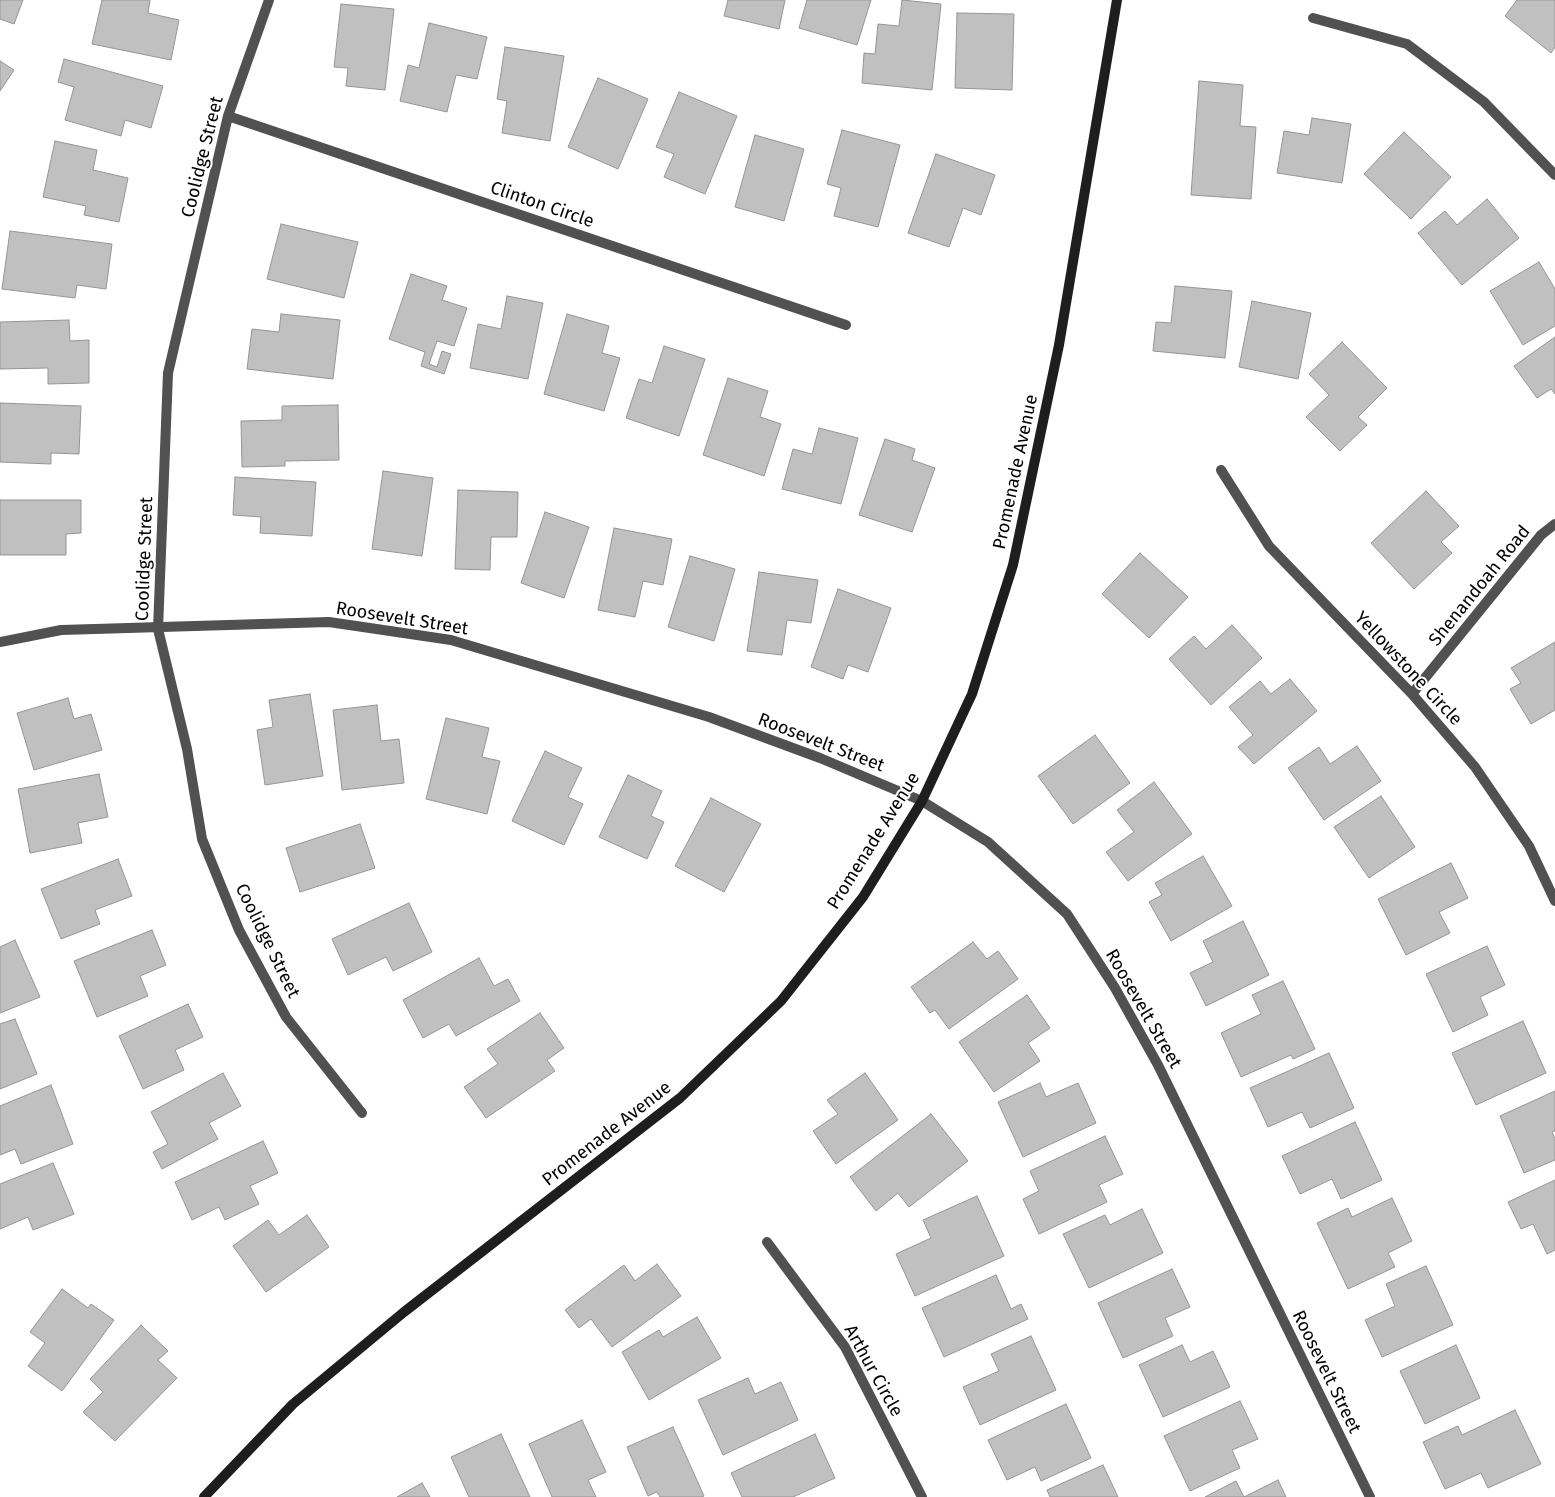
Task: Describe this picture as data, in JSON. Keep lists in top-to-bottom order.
{
  "streets": {
    "main road": ["Promenade Avenue"],
    "street": [
      "Coolidge Street",
      "Clinton Circle",
      "Shenandoah Road",
      "Roosevelt Street",
      "Yellowstone Circle",
      "Arthur Circle"
    ]
  },
  "crossings": [
    ["Coolidge Street", "Clinton Circle"],
    ["Coolidge Street", "Roosevelt Street"],
    ["Promenade Avenue", "Roosevelt Street"],
    ["Shenandoah Road", "Yellowstone Circle"]
  ]
}
